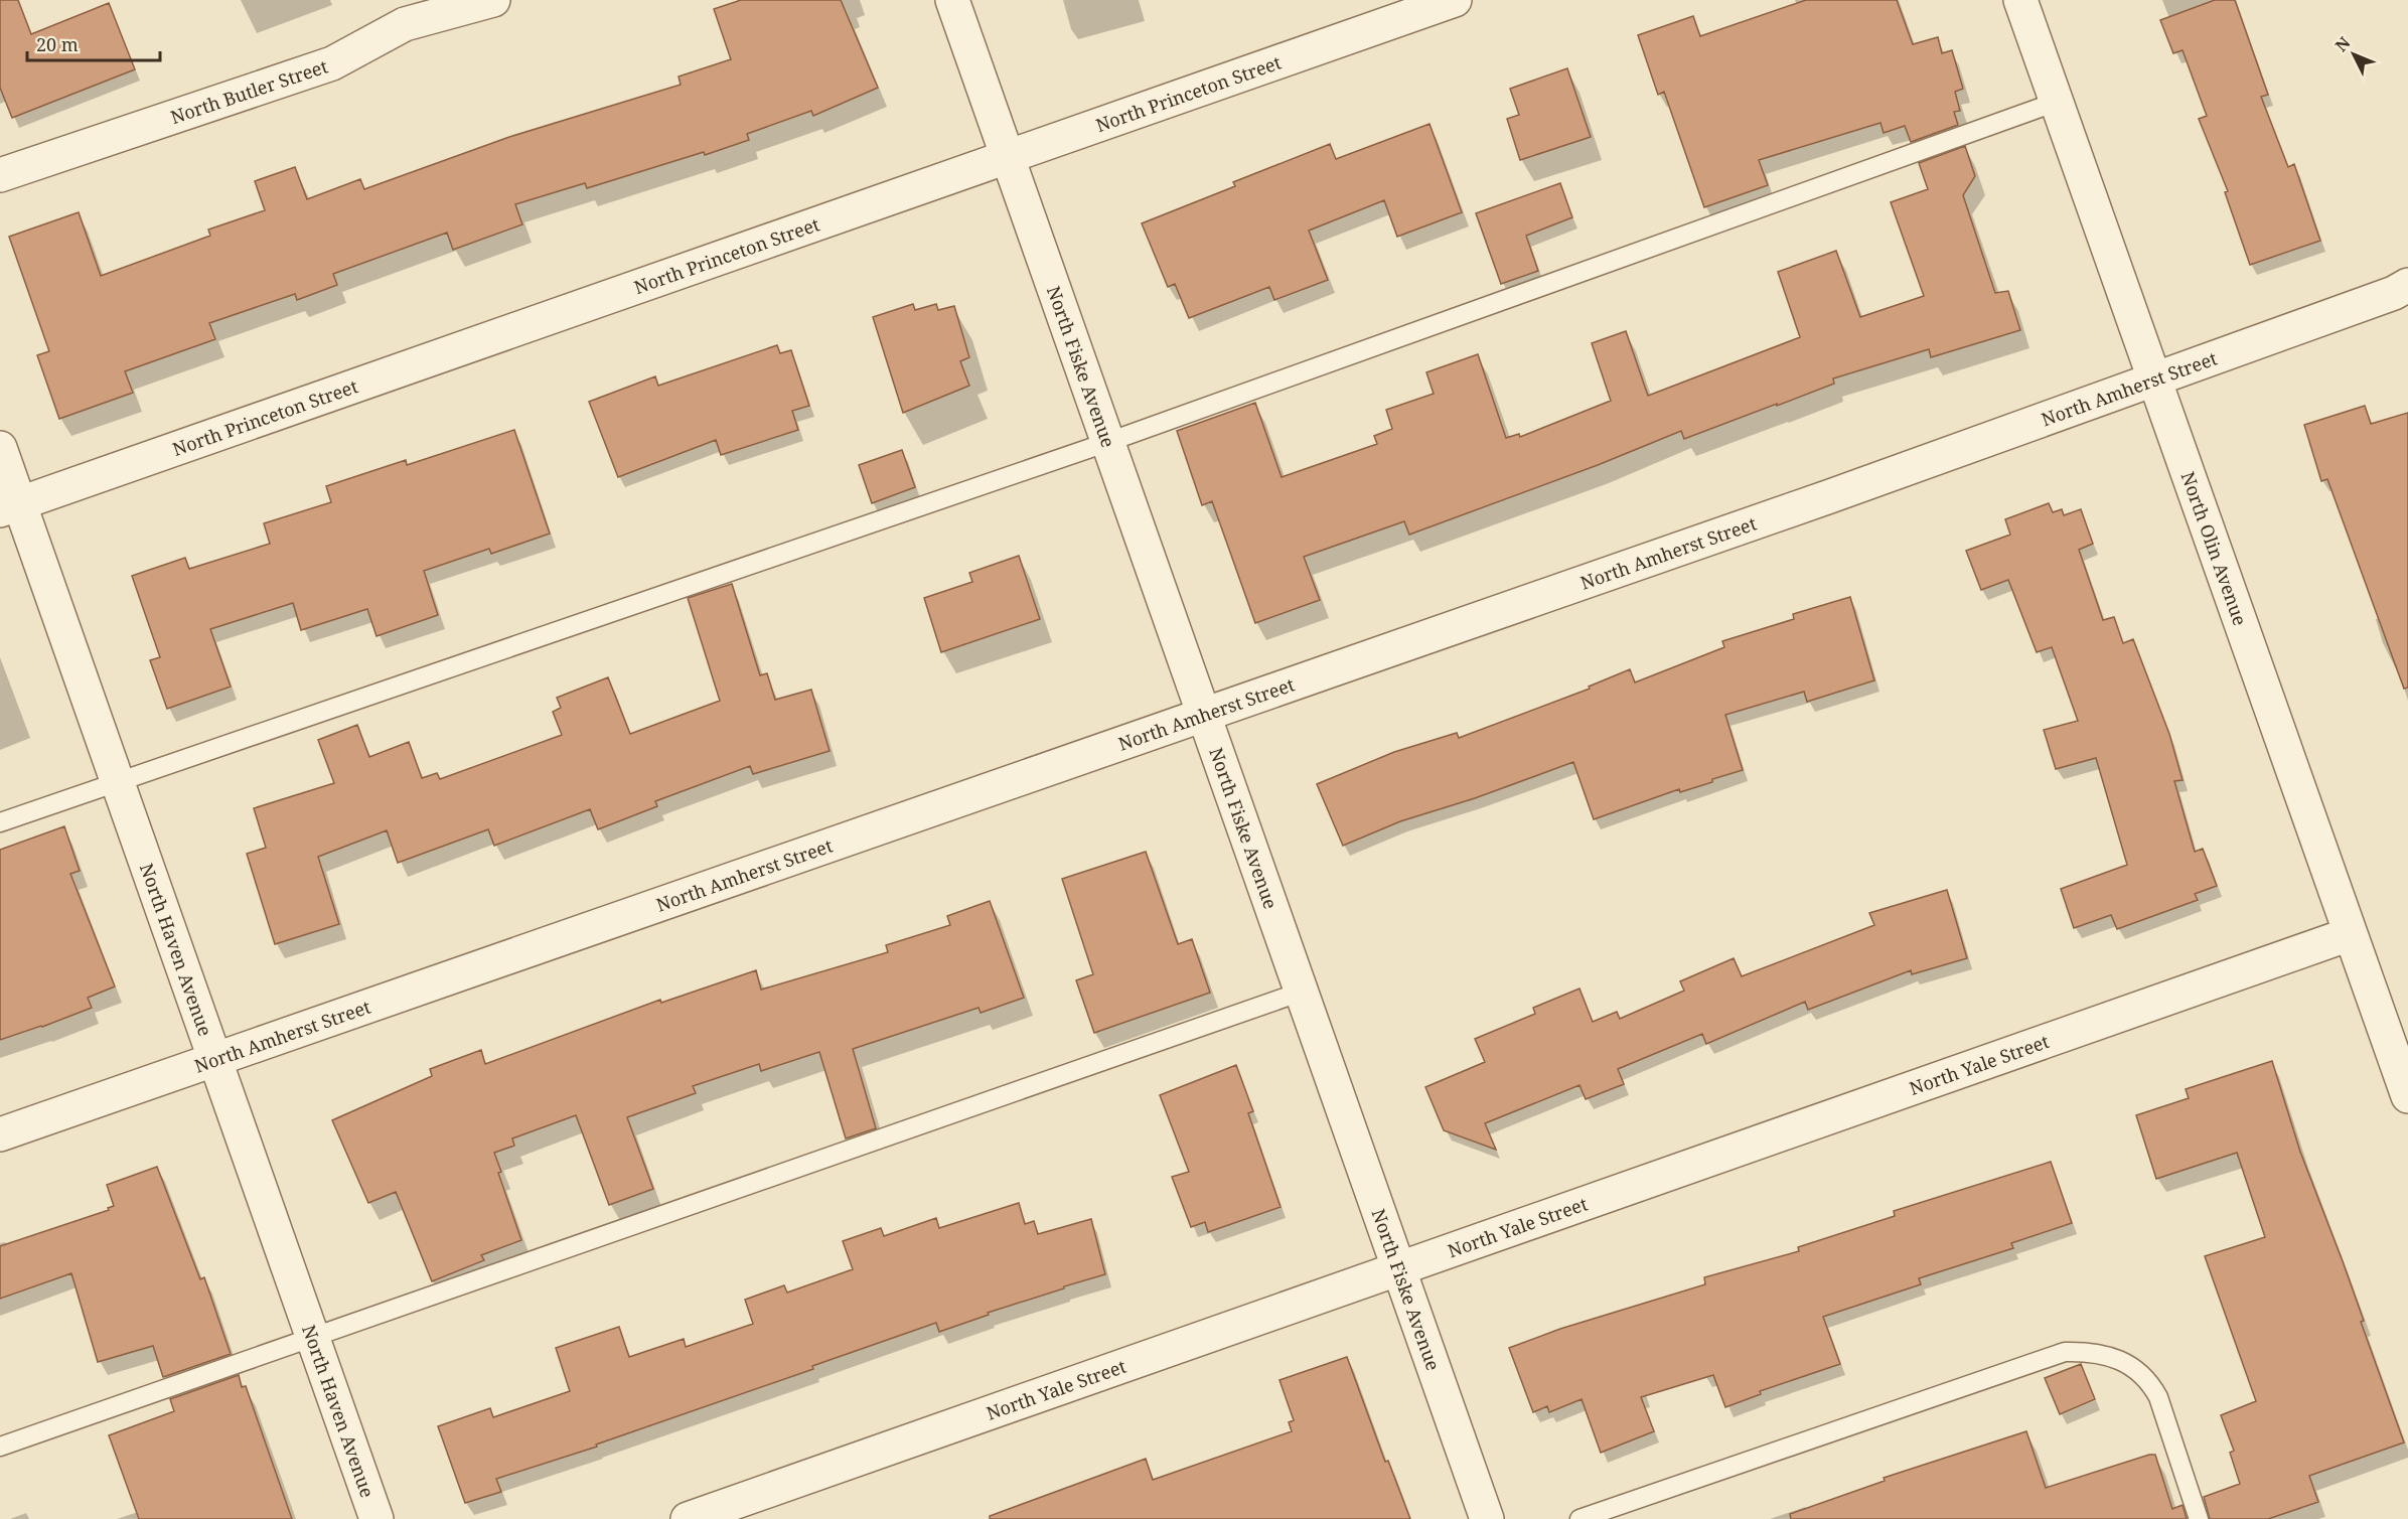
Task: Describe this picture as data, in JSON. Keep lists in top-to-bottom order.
{
  "streets": {
    "street": [
      "North Butler Street",
      "North Princeton Street",
      "North Fiske Avenue",
      "North Amherst Street",
      "North Olin Avenue",
      "North Haven Avenue",
      "North Yale Street"
    ]
  },
  "crossings": [
    ["North Princeton Street", "North Fiske Avenue"],
    ["North Princeton Street", "North Haven Avenue"],
    ["North Fiske Avenue", "North Amherst Street"],
    ["North Fiske Avenue", "North Yale Street"],
    ["North Amherst Street", "North Olin Avenue"],
    ["North Amherst Street", "North Haven Avenue"],
    ["North Olin Avenue", "North Yale Street"]
  ],
  "scale_bar": "20 m",
  "north": "top left"
}
